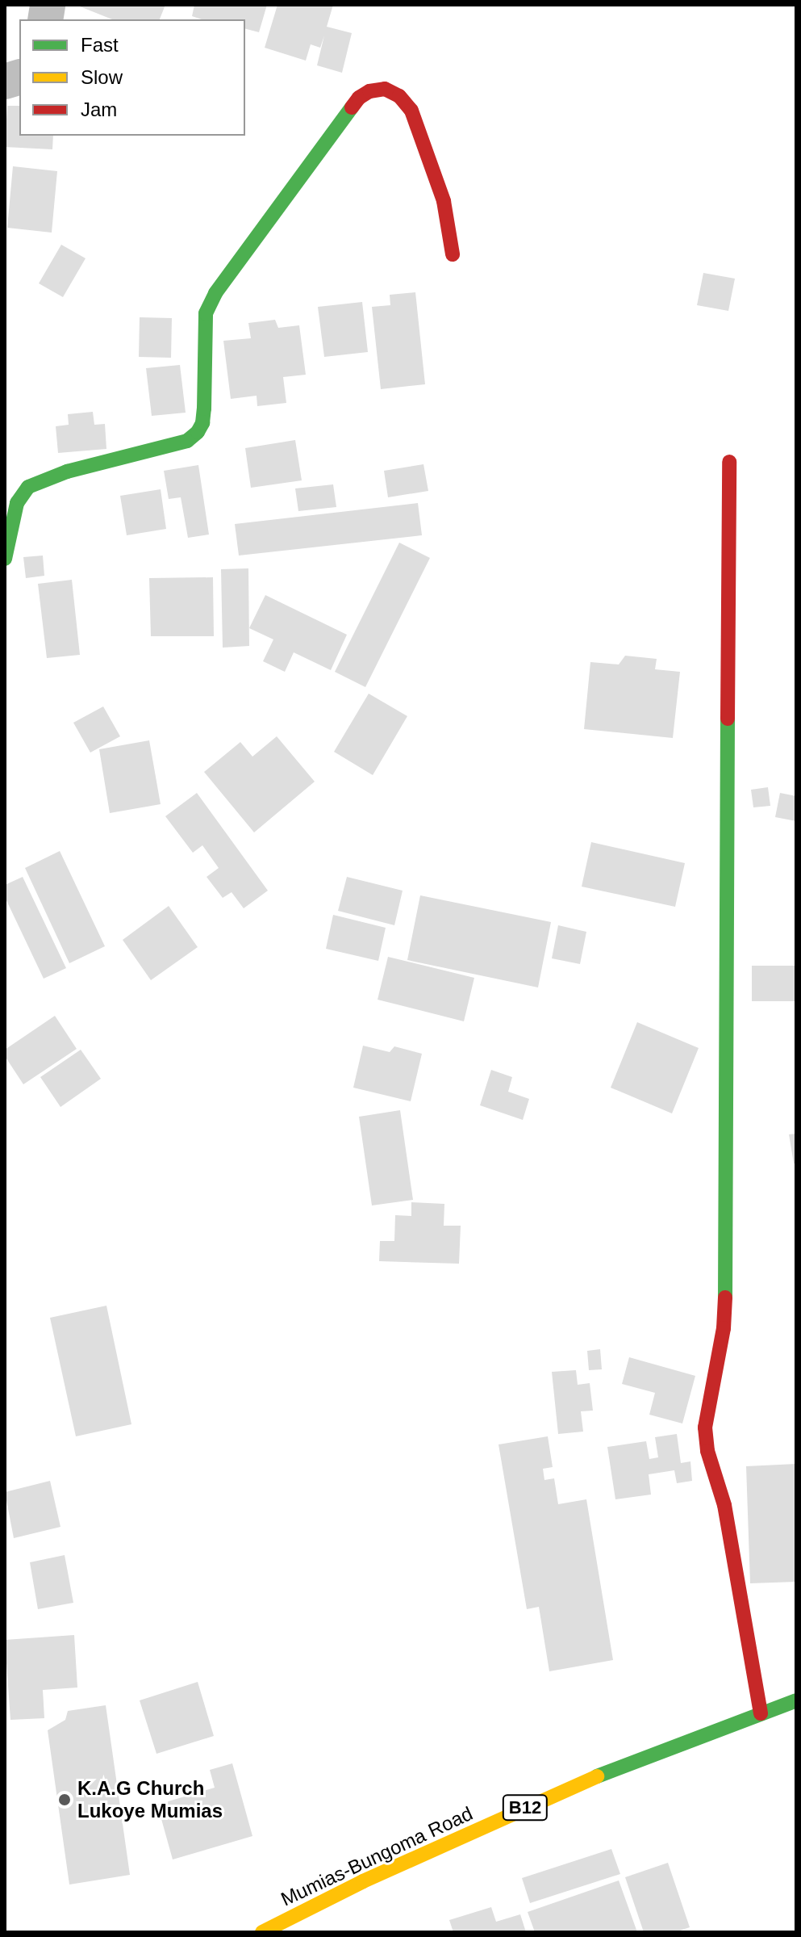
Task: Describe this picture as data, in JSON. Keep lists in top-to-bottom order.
{
  "streets": {
    "main road": ["B12", "Mumias-Bungoma Road"]
  },
  "places": ["K.A.G Church Lukoye Mumias"],
  "legend": ["Fast", "Slow", "Jam"]
}
